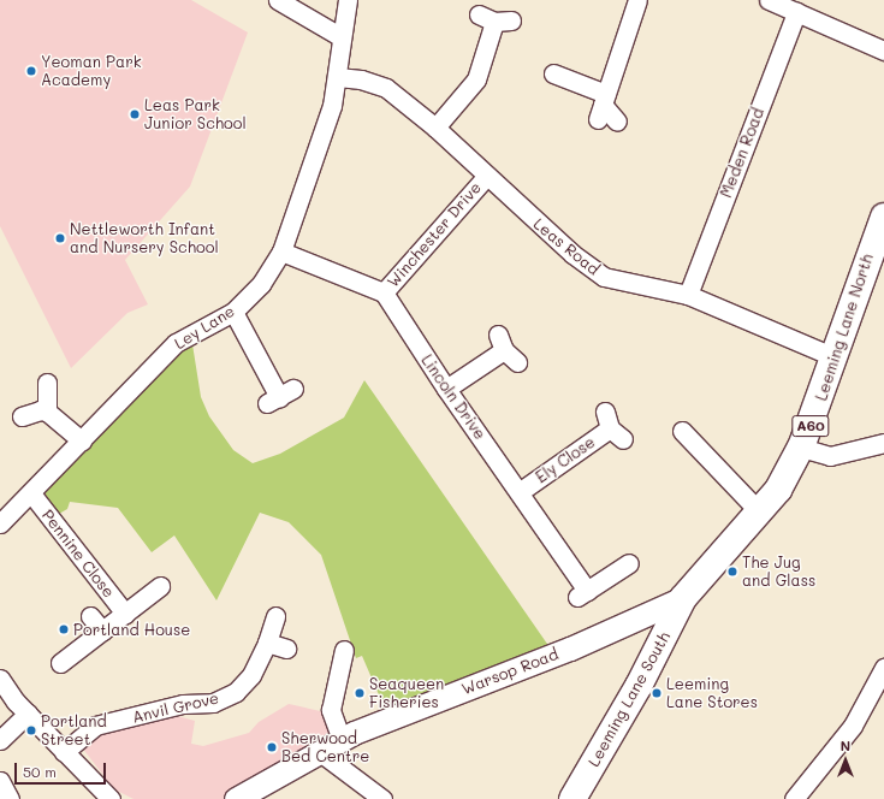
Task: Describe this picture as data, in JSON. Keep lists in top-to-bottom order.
{
  "streets": {
    "highway": ["Leeming Lane North", "A60", "Leeming Lane South"],
    "main road": ["Warsop Road"],
    "street": [
      "Meden Road",
      "Winchester Drive",
      "Leas Road",
      "Ley Lane",
      "Lincoln Drive",
      "Ely Close",
      "Pennine Close",
      "Anvil Grove"
    ]
  },
  "crossings": [
    ["Meden Road", "Leas Road"],
    ["Winchester Drive", "Leas Road"],
    ["Winchester Drive", "Lincoln Drive"],
    ["Leas Road", "Ley Lane"],
    ["Leas Road", "Leeming Lane North"],
    ["Ley Lane", "Pennine Close"],
    ["Leeming Lane North", "Warsop Road"],
    ["Leeming Lane North", "Leeming Lane South"],
    ["Lincoln Drive", "Ely Close"],
    ["Warsop Road", "Leeming Lane South"]
  ],
  "places": [
    "Yeoman Park Academy",
    "Leas Park Junior School",
    "Nettleworth Infant and Nursery School",
    "The Jug and Glass",
    "Portland House",
    "Seaqueen Fisheries",
    "Leeming Lane Stores",
    "Portland Street",
    "Sherwood Bed Centre"
  ],
  "scale_bar": "50 m",
  "north": "top"
}
